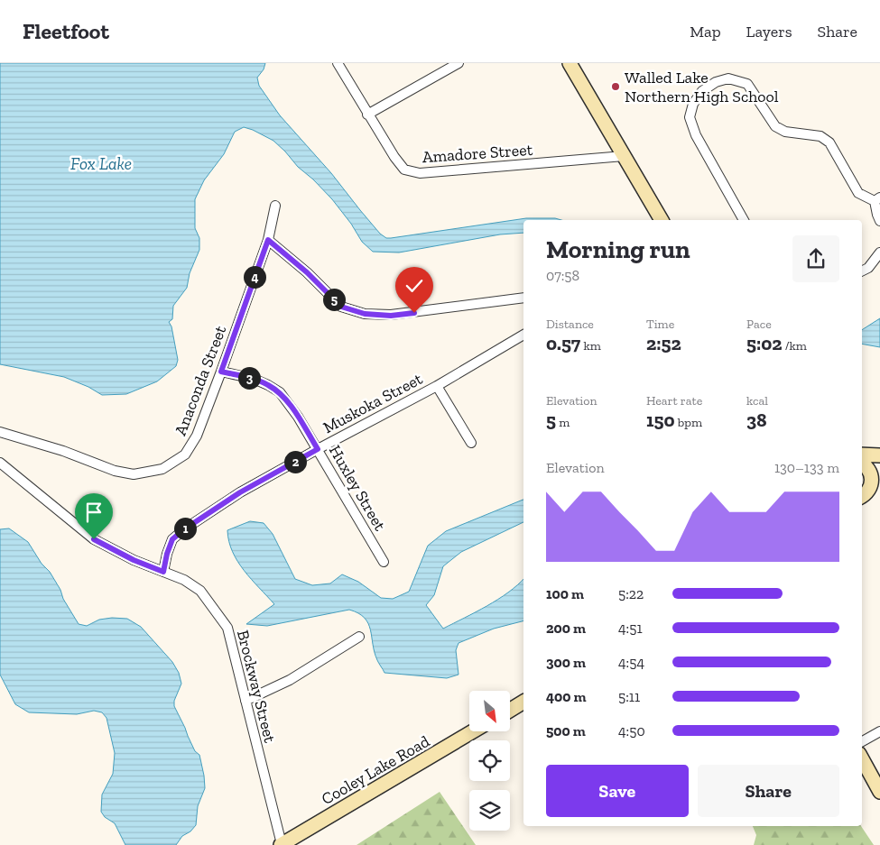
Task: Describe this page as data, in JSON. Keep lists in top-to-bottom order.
{
  "streets": {
    "street": [
      "Amadore Street",
      "Anaconda Street",
      "Muskoka Street",
      "Huxley Street",
      "Brockway Street",
      "Cooley Lake Road"
    ]
  },
  "crossings": [
    ["Anaconda Street", "Huxley Street"],
    ["Muskoka Street", "Huxley Street"],
    ["Muskoka Street", "Brockway Street"],
    ["Brockway Street", "Cooley Lake Road"]
  ],
  "water": ["Fox Lake"],
  "places": ["Walled Lake Northern High School"],
  "north": "bottom right",
  "page": {
    "header": "Fleetfoot",
    "nav": ["Map", "Layers", "Share"],
    "heading": ["Morning run", "07:58"],
    "pins": [
      "4",
      "5",
      "3",
      "2",
      "1"
    ],
    "stats": [
      ["Distance", "0.57 km"],
      ["Time", "2:52"],
      ["Pace", "5:02 /km"],
      ["Elevation", "5 m"],
      ["Heart rate", "150 bpm"],
      ["kcal", "38"]
    ],
    "chart": ["Elevation", "130–133 m"],
    "list": [
      {
        "name": "100 m",
        "note": "5:22"
      },
      {
        "name": "200 m",
        "note": "4:51"
      },
      {
        "name": "300 m",
        "note": "4:54"
      },
      {
        "name": "400 m",
        "note": "5:11"
      },
      {
        "name": "500 m",
        "note": "4:50"
      }
    ],
    "buttons": ["Save", "Share"]
  }
}
